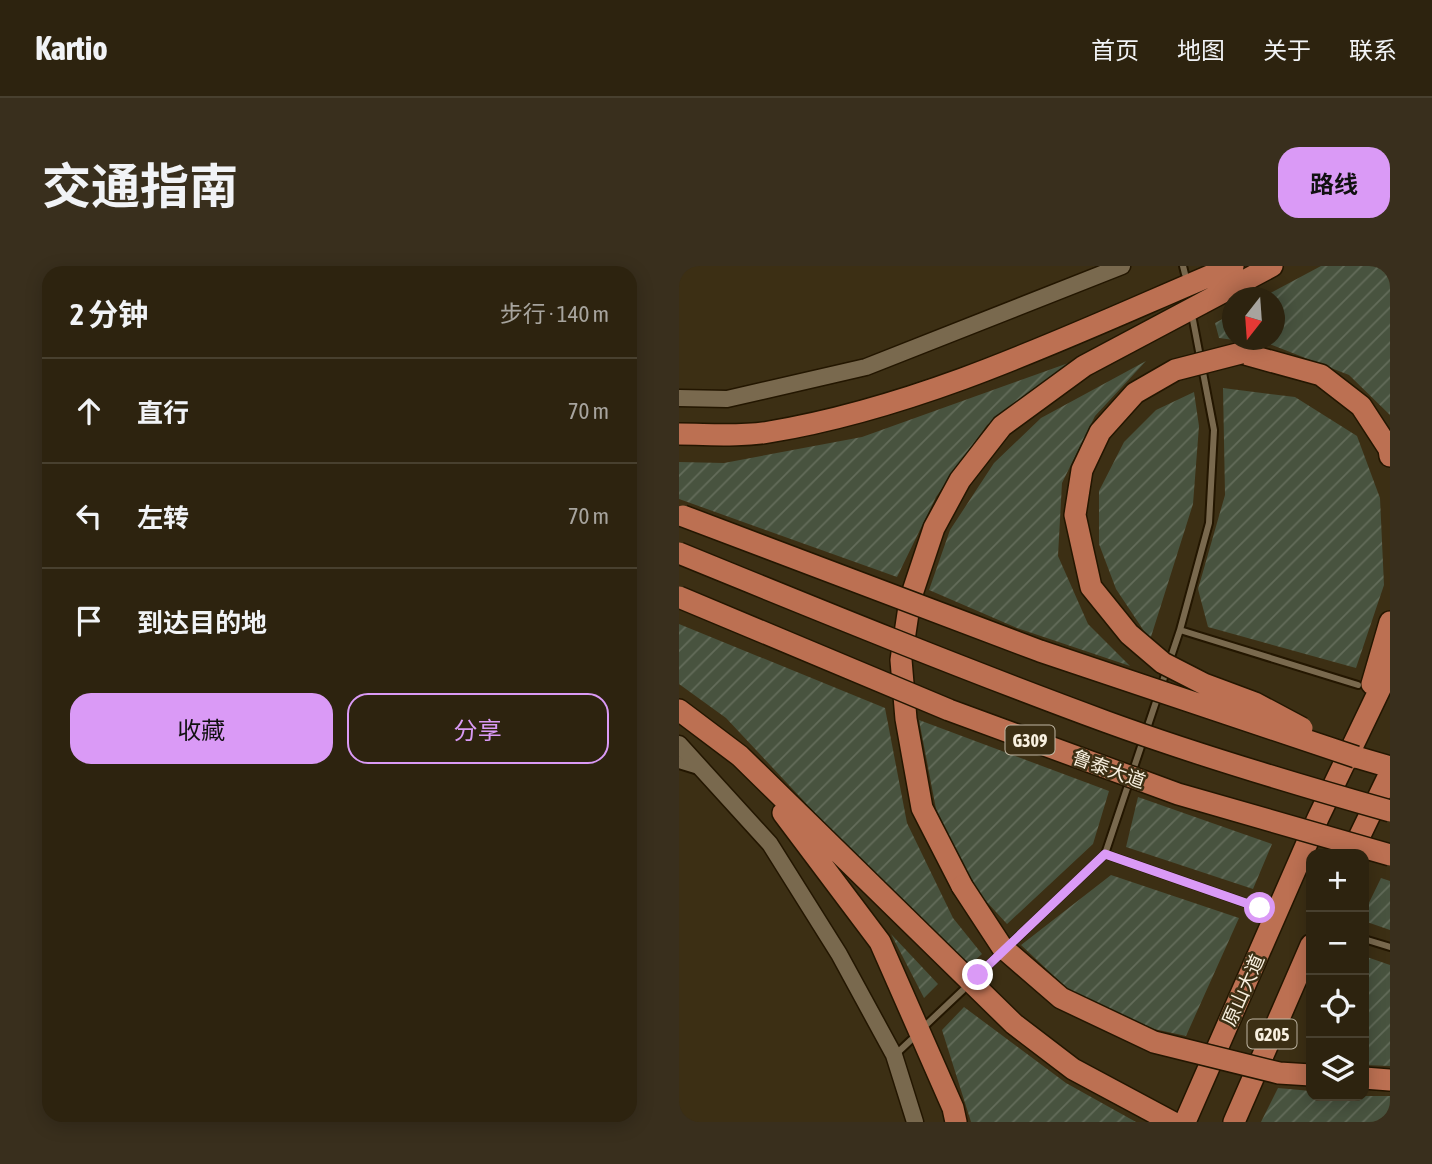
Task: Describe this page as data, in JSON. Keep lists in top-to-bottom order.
{
  "streets": {
    "highway": [
      "G309",
      "鲁泰大道",
      "原山大道",
      "G205"
    ]
  },
  "north": "bottom",
  "page": {
    "header": "Kartio",
    "nav": [
      "首页",
      "地图",
      "关于",
      "联系"
    ],
    "title": "交通指南",
    "buttons": [
      "路线",
      ["收藏", "分享"]
    ],
    "heading": ["2 分钟", "步行 · 140 m"],
    "list": [
      ["直行", "70 m"],
      ["左转", "70 m"],
      "到达目的地"
    ],
    "map_buttons": ["+", "−"]
  }
}
